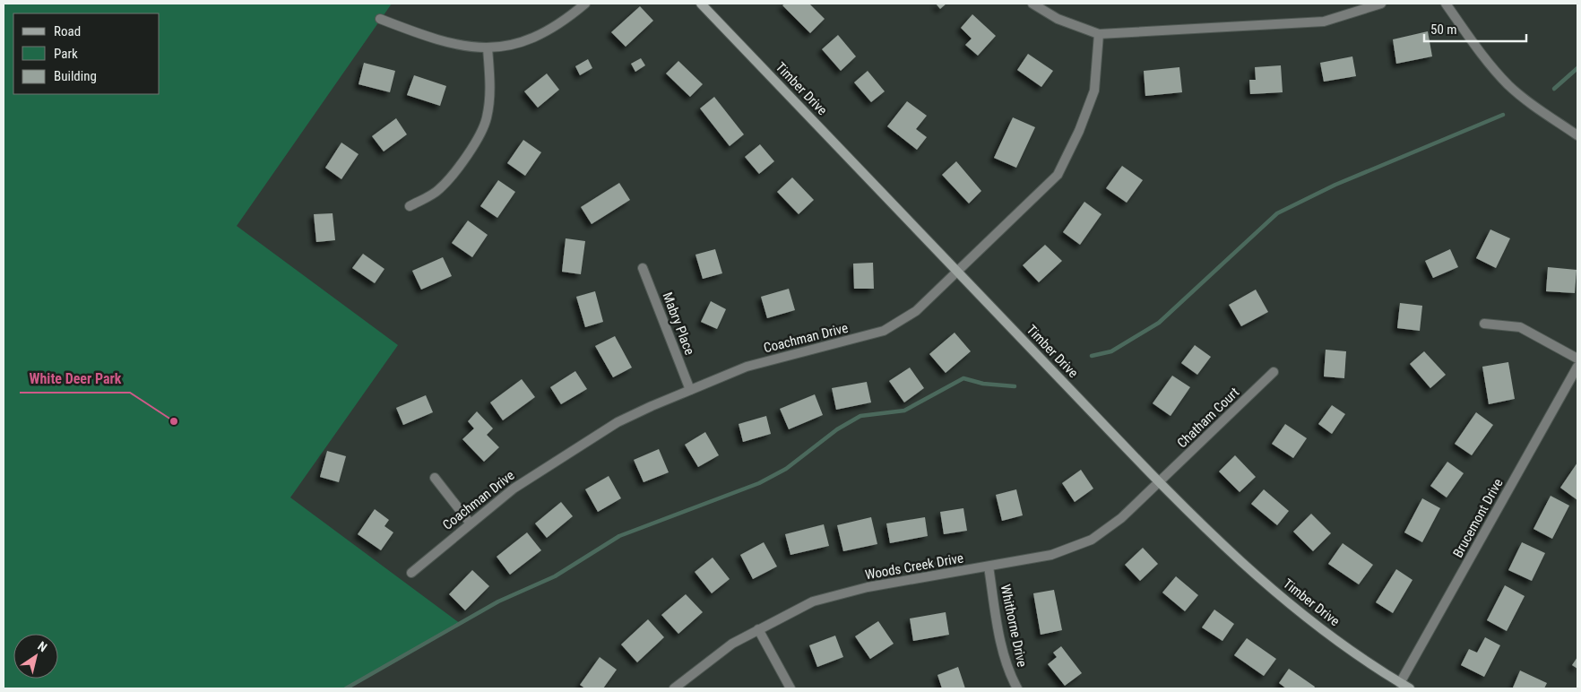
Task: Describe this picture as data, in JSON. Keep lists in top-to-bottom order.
{
  "streets": {
    "main road": ["Timber Drive"],
    "street": [
      "Mabry Place",
      "Coachman Drive",
      "Chatham Court",
      "Brucemont Drive",
      "Woods Creek Drive",
      "Whithorne Drive"
    ]
  },
  "crossings": [
    ["Timber Drive", "Coachman Drive"],
    ["Timber Drive", "Chatham Court"],
    ["Timber Drive", "Brucemont Drive"],
    ["Timber Drive", "Woods Creek Drive"],
    ["Mabry Place", "Coachman Drive"],
    ["Chatham Court", "Woods Creek Drive"],
    ["Woods Creek Drive", "Whithorne Drive"]
  ],
  "places": ["White Deer Park"],
  "legend": ["Road", "Park", "Building"],
  "scale_bar": "50 m",
  "north": "top right"
}
